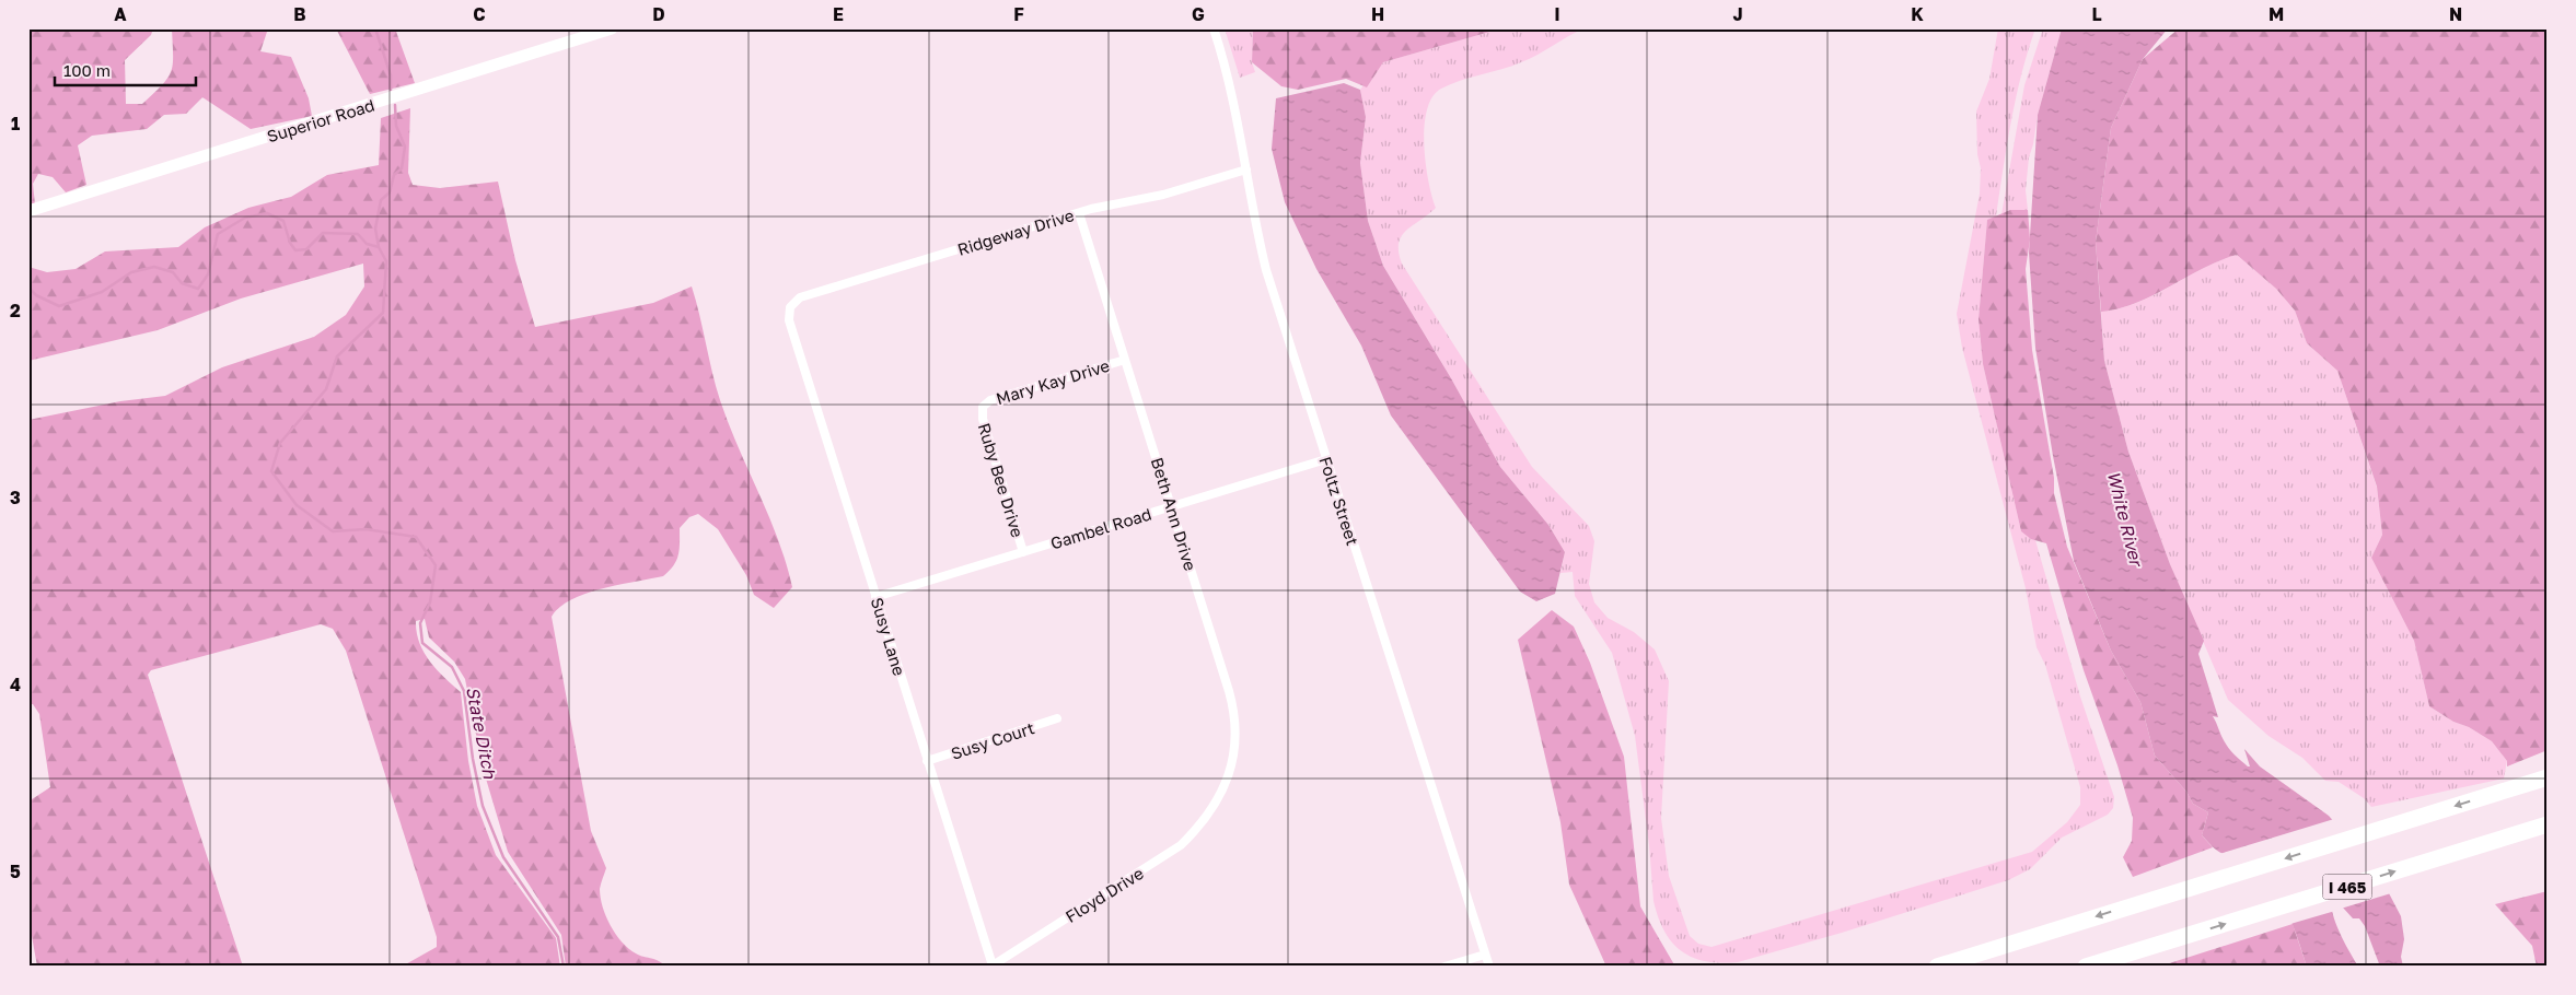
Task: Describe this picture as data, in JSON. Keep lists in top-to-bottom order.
{
  "streets": {
    "highway": ["I 465"],
    "street": [
      "Superior Road",
      "Ridgeway Drive",
      "Mary Kay Drive",
      "Ruby Bee Drive",
      "Foltz Street",
      "Beth Ann Drive",
      "Gambel Road",
      "Susy Lane",
      "Susy Court",
      "Floyd Drive"
    ]
  },
  "crossings": [
    ["Ridgeway Drive", "Foltz Street"],
    ["Ridgeway Drive", "Beth Ann Drive"],
    ["Ridgeway Drive", "Susy Lane"],
    ["Mary Kay Drive", "Ruby Bee Drive"],
    ["Mary Kay Drive", "Beth Ann Drive"],
    ["Ruby Bee Drive", "Gambel Road"],
    ["Foltz Street", "Gambel Road"],
    ["Beth Ann Drive", "Gambel Road"],
    ["Beth Ann Drive", "Floyd Drive"],
    ["Gambel Road", "Susy Lane"],
    ["Susy Lane", "Susy Court"],
    ["Susy Lane", "Floyd Drive"]
  ],
  "water": ["White River", "State Ditch"],
  "scale_bar": "100 m",
  "grid": {
    "columns": [
      "A",
      "B",
      "C",
      "D",
      "E",
      "F",
      "G",
      "H",
      "I",
      "J",
      "K",
      "L",
      "M",
      "N"
    ],
    "rows": [
      "1",
      "2",
      "3",
      "4",
      "5"
    ]
  }
}
